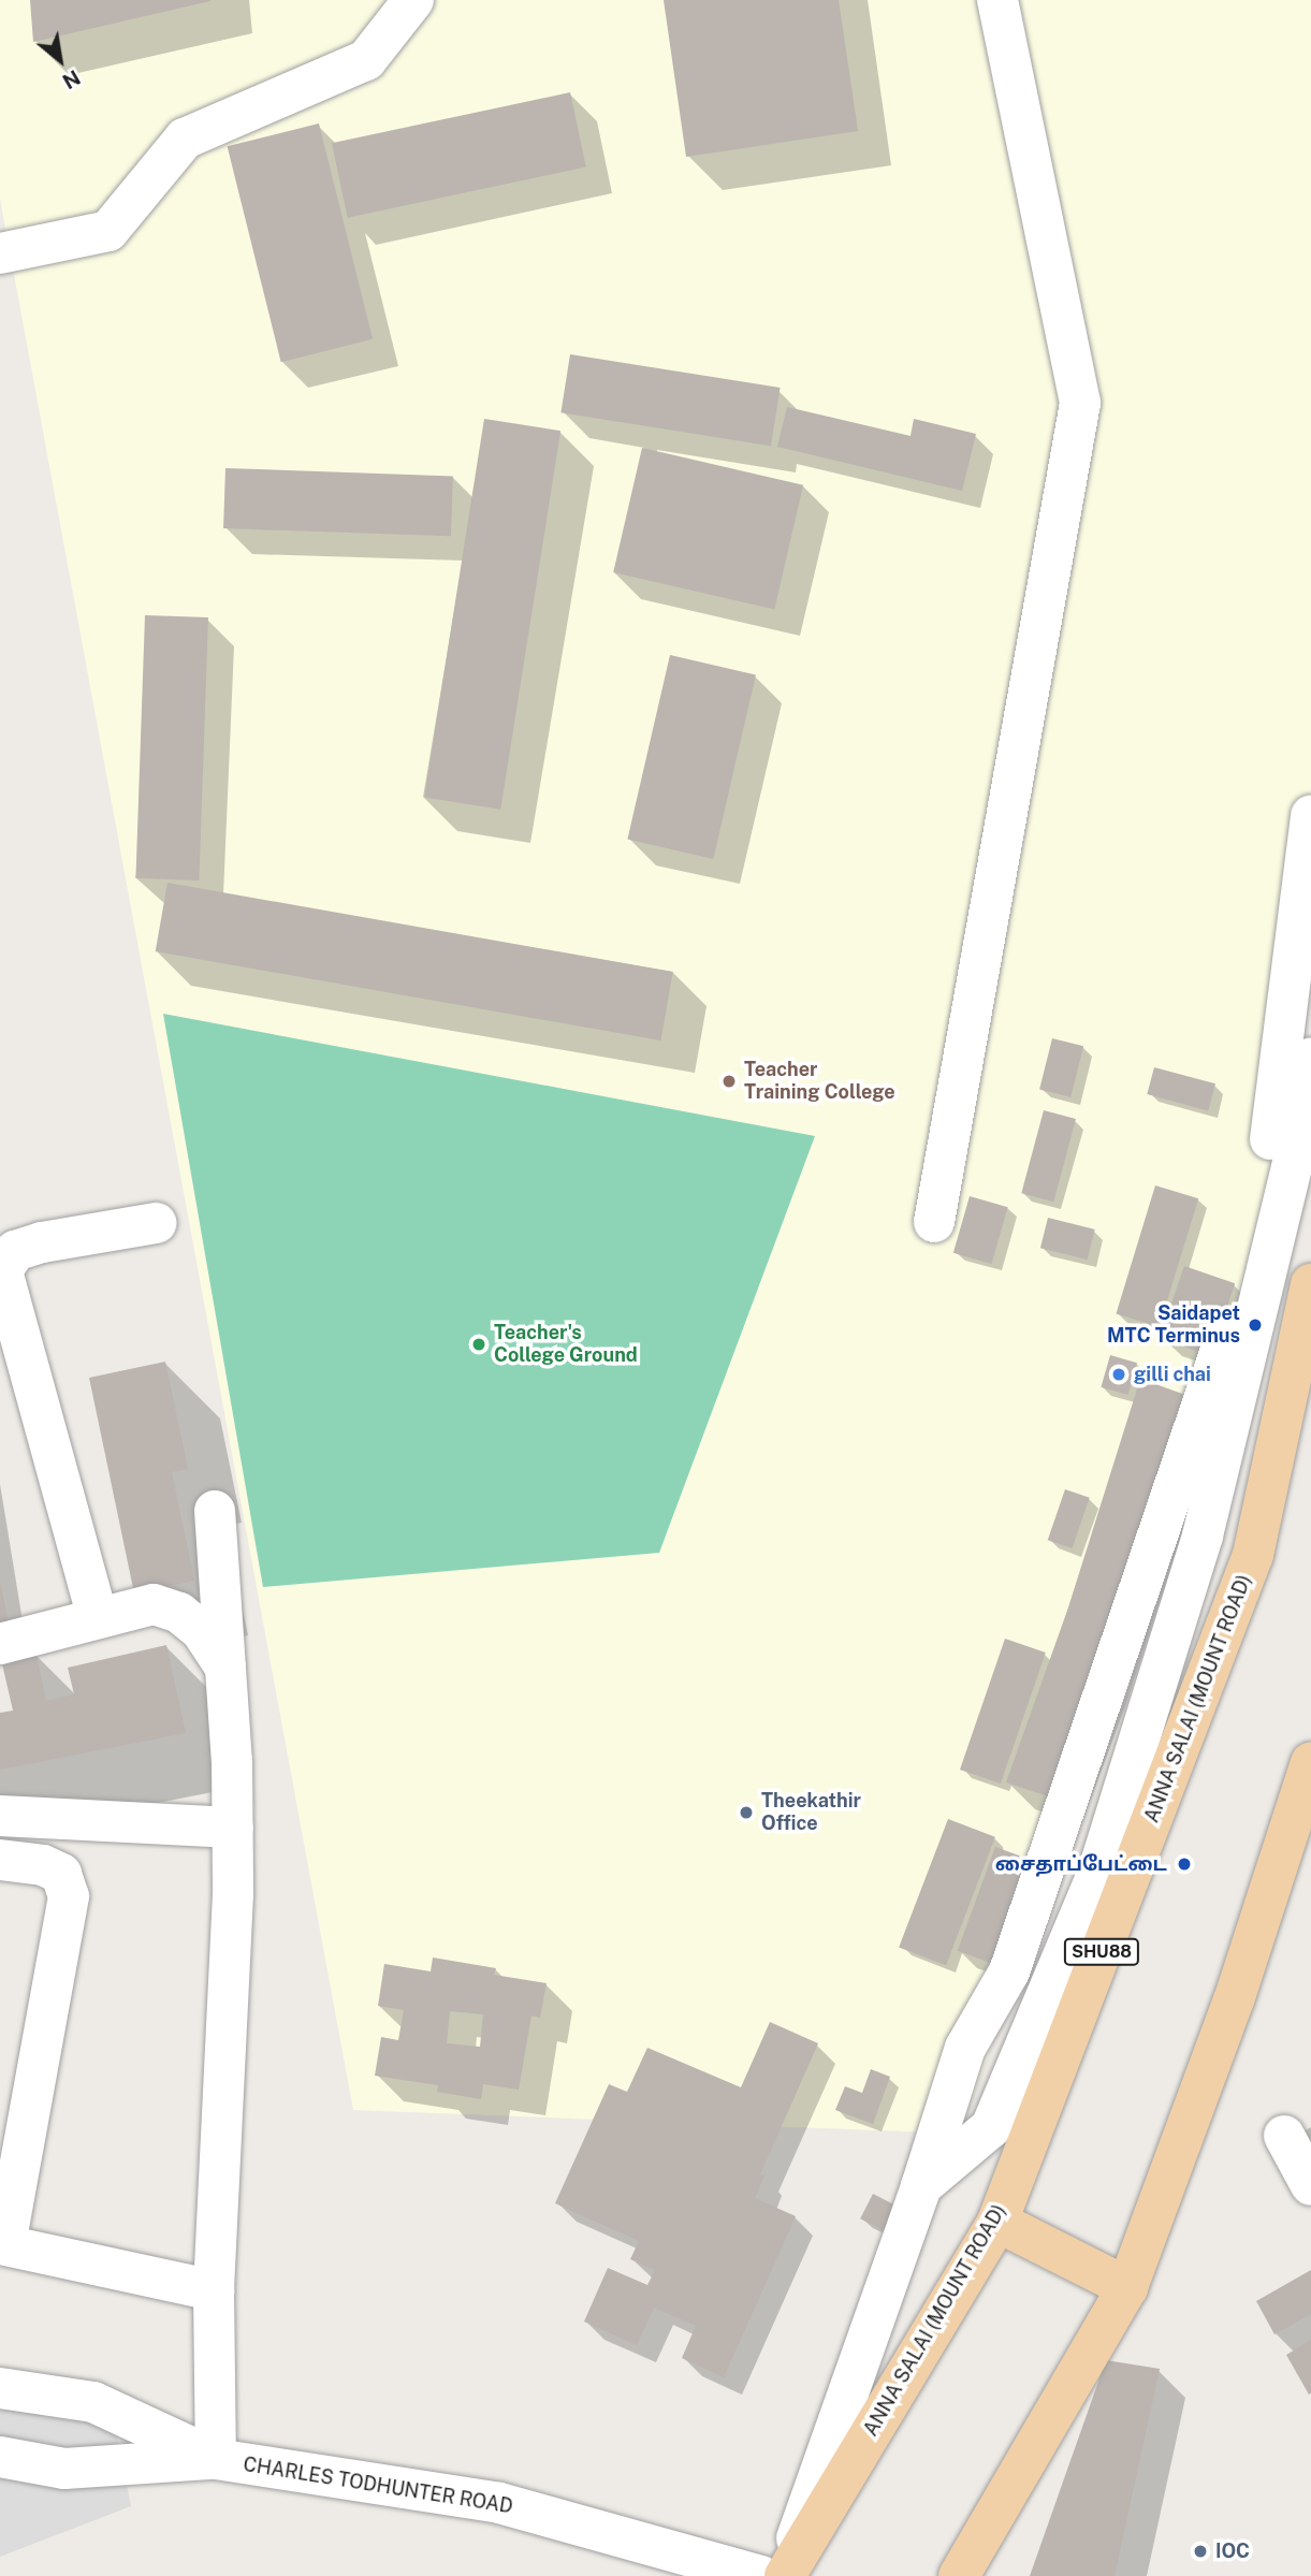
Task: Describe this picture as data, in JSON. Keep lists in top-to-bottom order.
{
  "streets": {
    "main road": ["ANNA SALAI (MOUNT ROAD)", "SHU88"],
    "street": ["CHARLES TODHUNTER ROAD"]
  },
  "places": [
    "Teacher Training College",
    "Saidapet MTC Terminus",
    "Teacher's College Ground",
    "gilli chai",
    "Theekathir Office",
    "சைதாப்பேட்டை",
    "IOC"
  ],
  "north": "bottom right"
}
